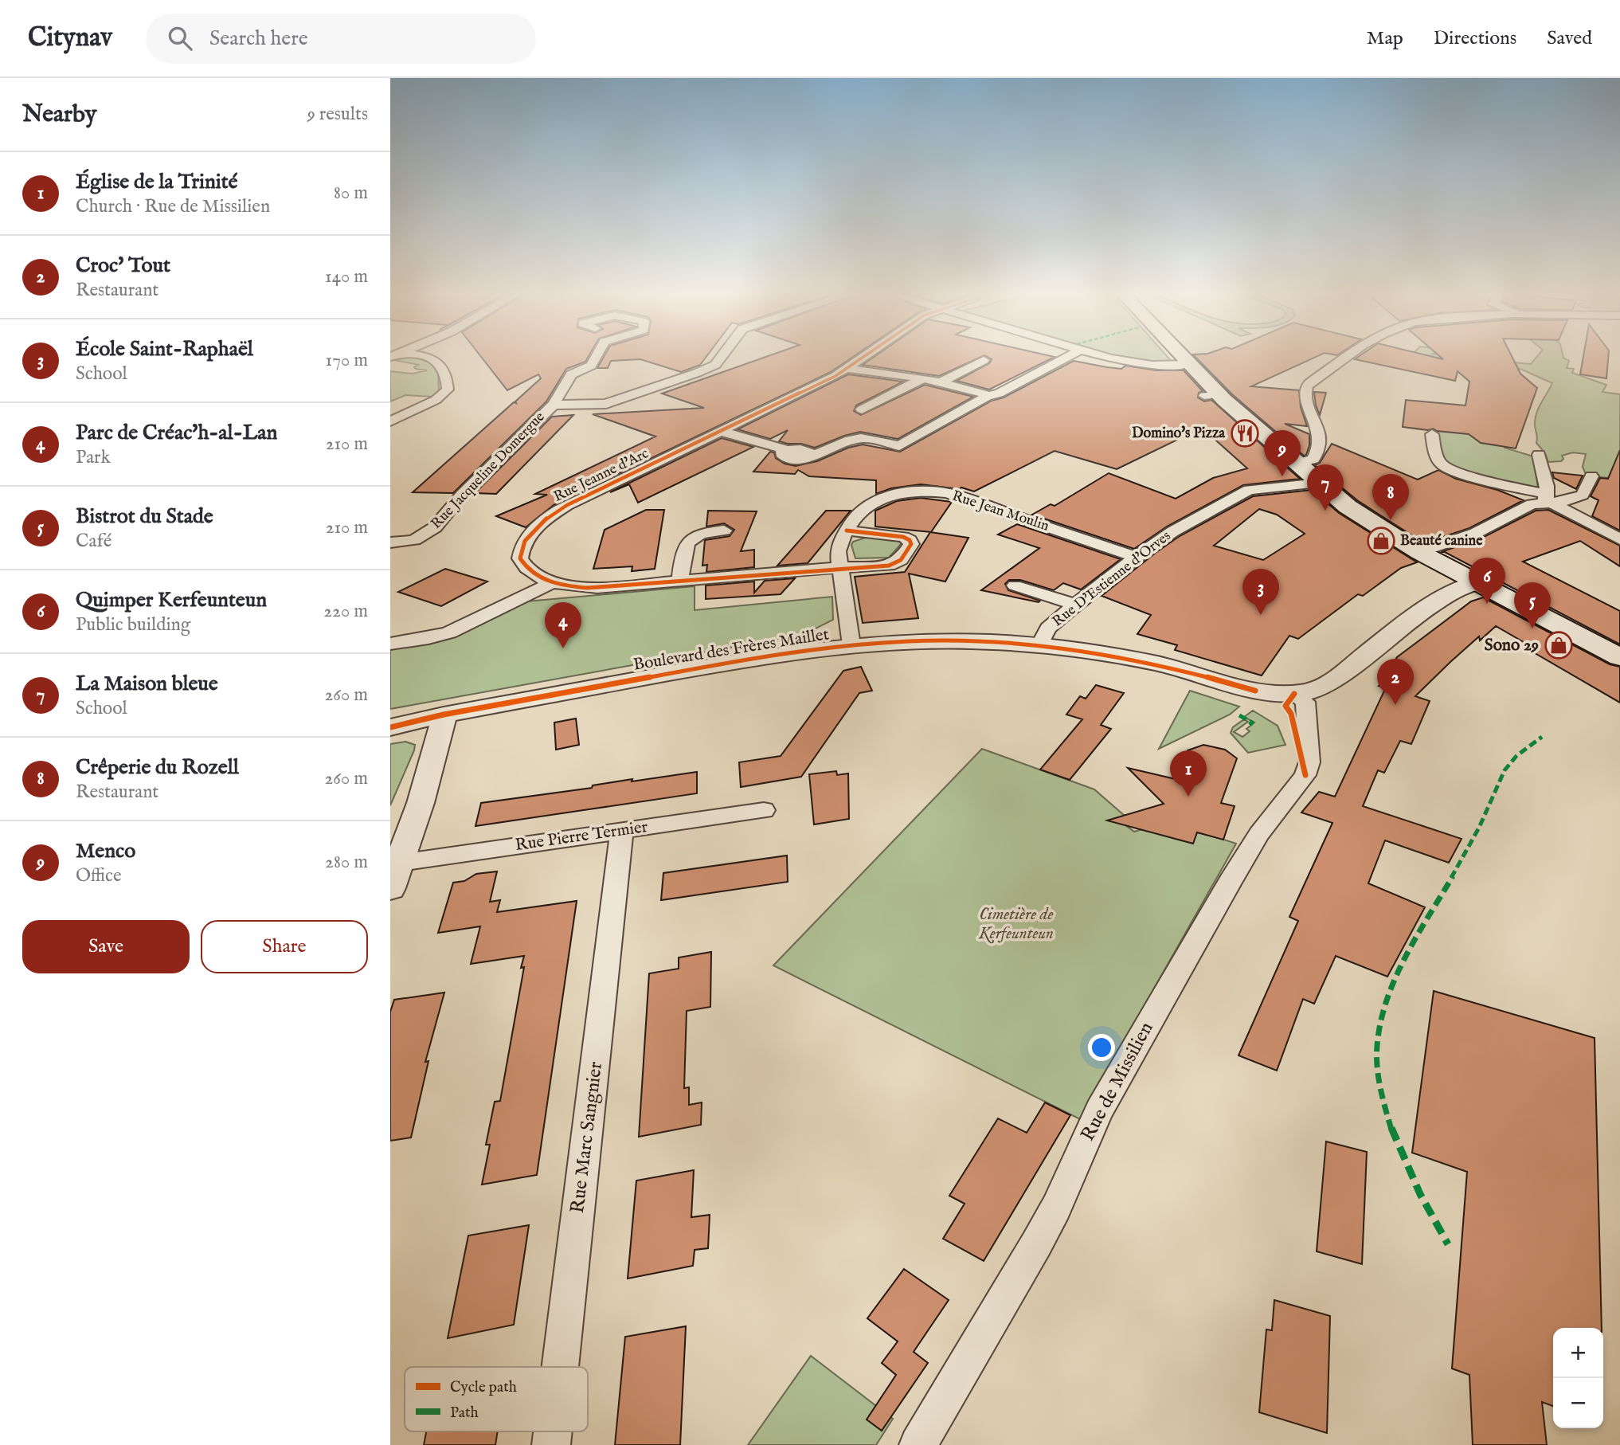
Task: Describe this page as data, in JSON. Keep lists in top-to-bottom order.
{
  "streets": {
    "street": [
      "Rue Jacqueline Domergue",
      "Rue Jeanne d'Arc",
      "Rue Jean Moulin",
      "Rue D'Estienne d'Orves",
      "Boulevard des Frères Maillet",
      "Rue Pierre Termier",
      "Rue de Missilien",
      "Rue Marc Sangnier"
    ]
  },
  "crossings": [
    ["Rue Jeanne d'Arc", "Rue Jean Moulin"],
    ["Rue Jean Moulin", "Rue D'Estienne d'Orves"],
    ["Rue D'Estienne d'Orves", "Boulevard des Frères Maillet"],
    ["Boulevard des Frères Maillet", "Rue de Missilien"],
    ["Rue Pierre Termier", "Rue Marc Sangnier"]
  ],
  "parks": ["Cimetière de Kerfeunteun"],
  "places": {
    "restaurant": ["Domino's Pizza"],
    "shop": ["Beauté canine", "Sono 29"]
  },
  "legend": ["Cycle path", "Path"],
  "page": {
    "header": "Citynav",
    "search": "Search here",
    "nav": ["Map", "Directions", "Saved"],
    "heading": ["Nearby", "9 results"],
    "list": [
      {
        "mark": "1",
        "name": "Église de la Trinité",
        "note": "Church · Rue de Missilien",
        "value": "80 m"
      },
      {
        "mark": "2",
        "name": "Croc' Tout",
        "note": "Restaurant",
        "value": "140 m"
      },
      {
        "mark": "3",
        "name": "École Saint-Raphaël",
        "note": "School",
        "value": "170 m"
      },
      {
        "mark": "4",
        "name": "Parc de Créac'h-al-Lan",
        "note": "Park",
        "value": "210 m"
      },
      {
        "mark": "5",
        "name": "Bistrot du Stade",
        "note": "Café",
        "value": "210 m"
      },
      {
        "mark": "6",
        "name": "Quimper Kerfeunteun",
        "note": "Public building",
        "value": "220 m"
      },
      {
        "mark": "7",
        "name": "La Maison bleue",
        "note": "School",
        "value": "260 m"
      },
      {
        "mark": "8",
        "name": "Crêperie du Rozell",
        "note": "Restaurant",
        "value": "260 m"
      },
      {
        "mark": "9",
        "name": "Menco",
        "note": "Office",
        "value": "280 m"
      }
    ],
    "pins": [
      "9",
      "7",
      "8",
      "6",
      "3",
      "5",
      "4",
      "2",
      "1"
    ],
    "buttons": ["Save", "Share"],
    "map_buttons": ["+", "−"]
  }
}
